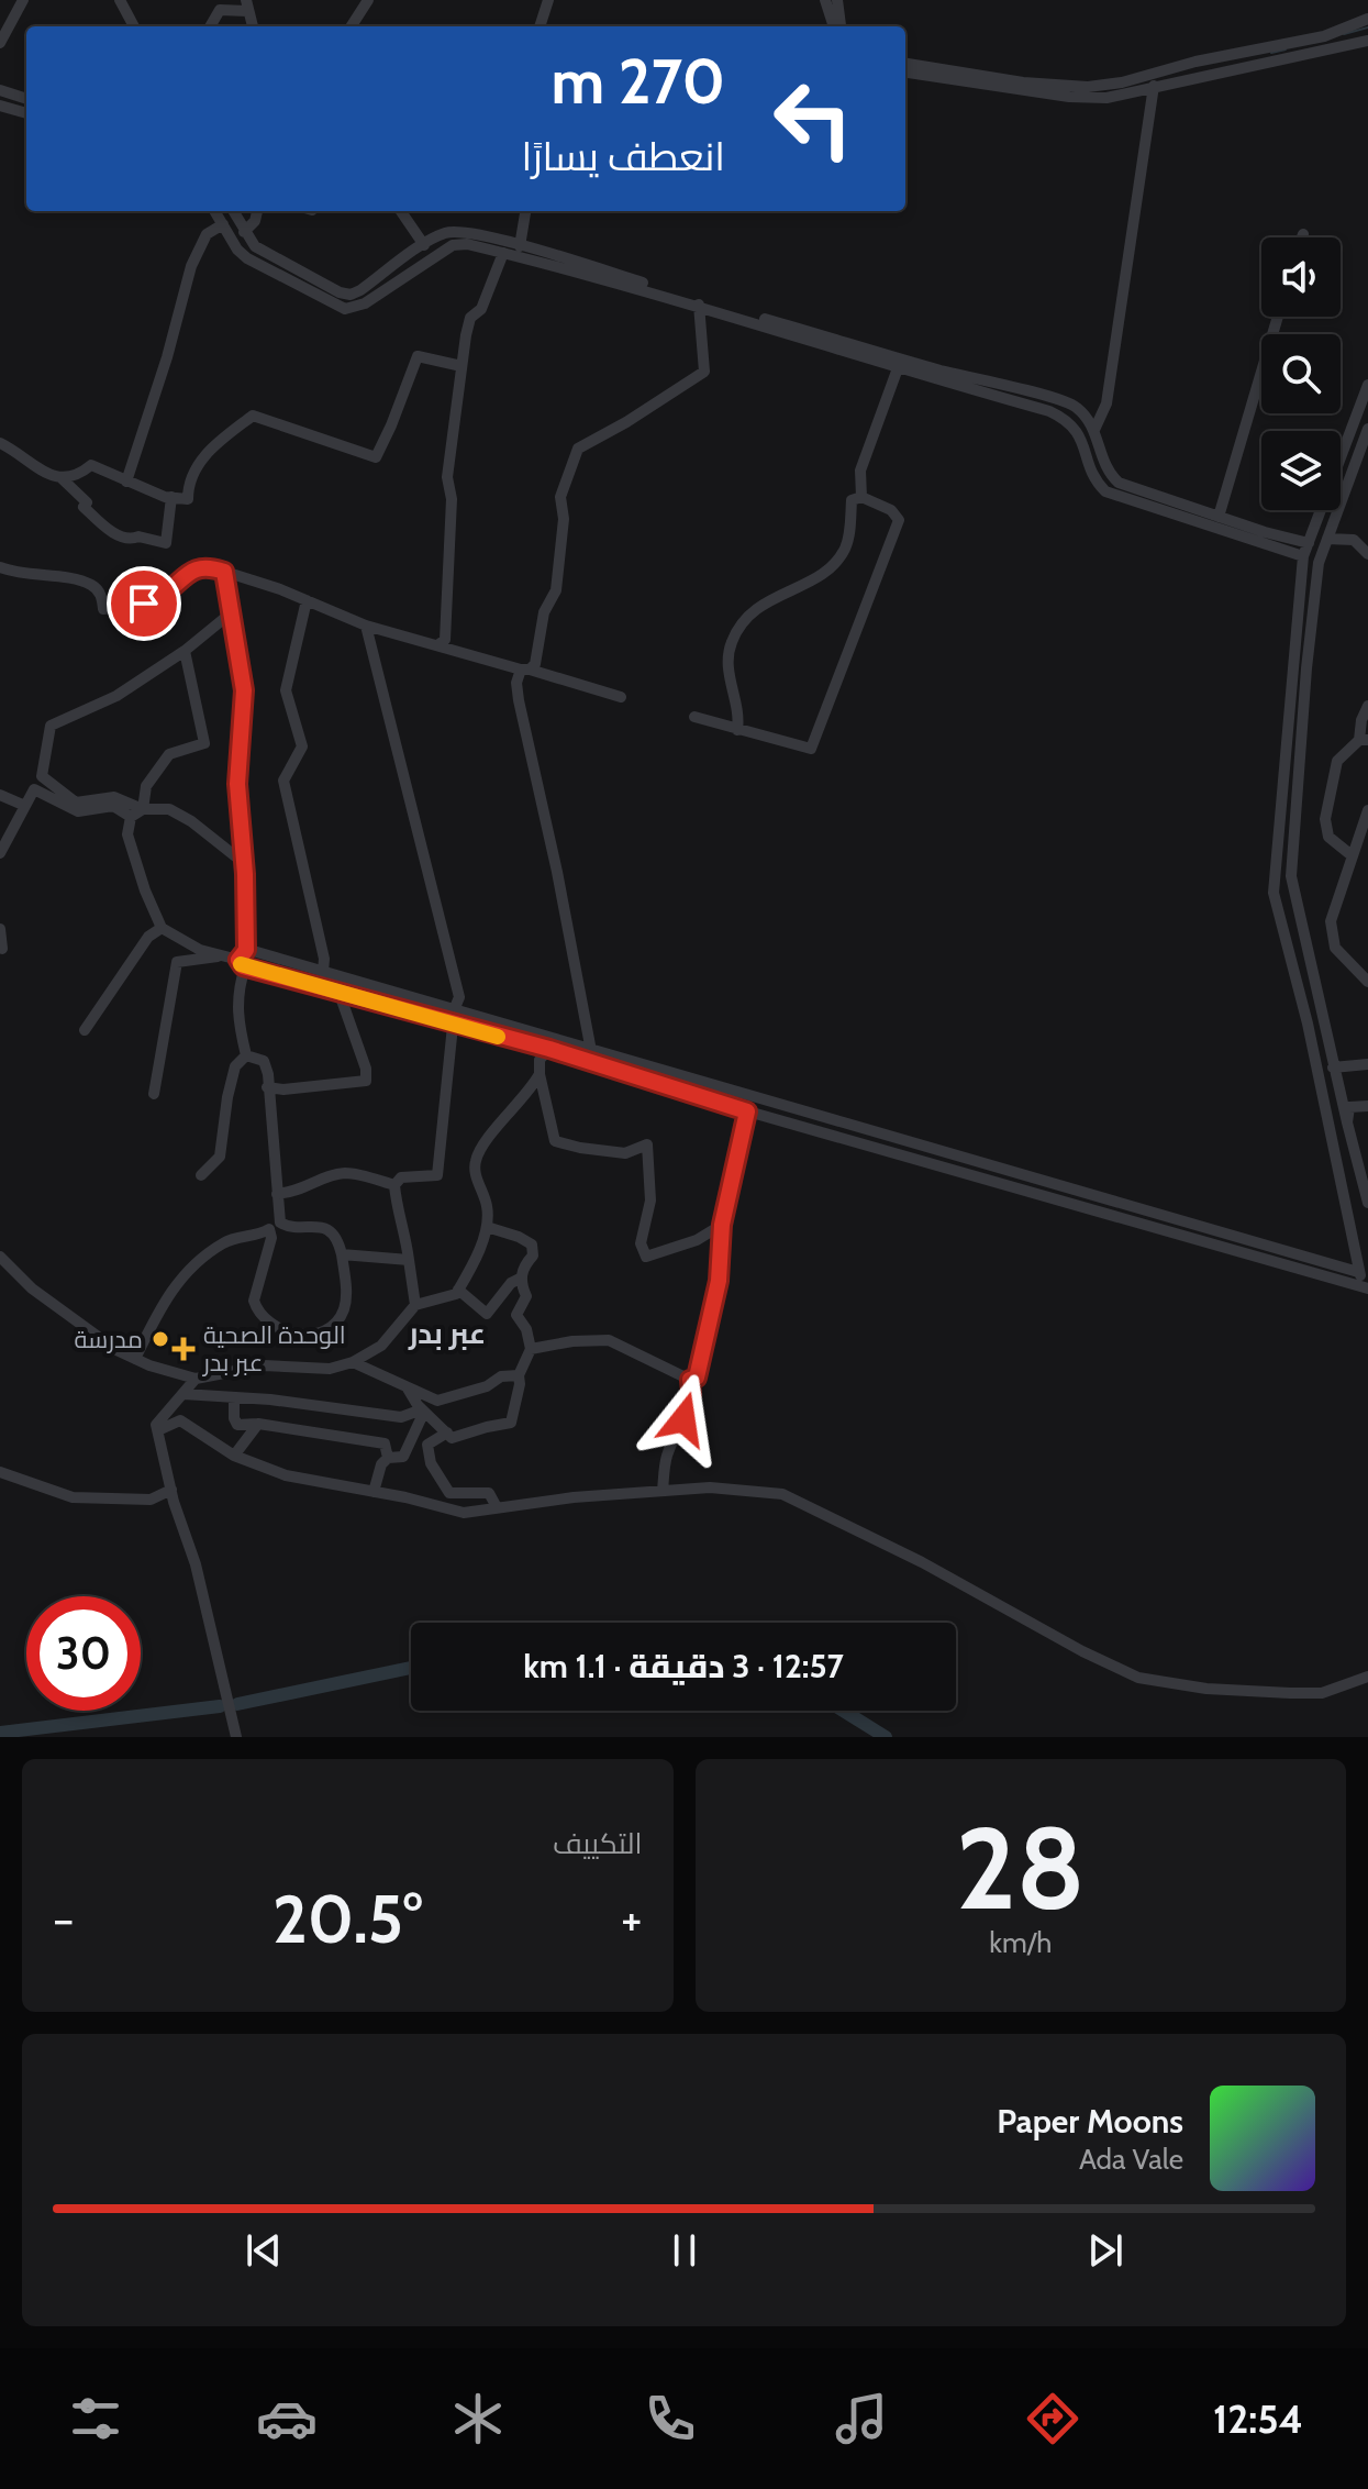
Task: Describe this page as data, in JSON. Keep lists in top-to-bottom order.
{
  "districts": ["عبر بدر"],
  "places": {
    "other": ["مدرسة"],
    "health": ["الوحدة الصحية عبر بدر"]
  },
  "page": {
    "turn": ["270 m", "انعطف يسارًا"],
    "limit": "30",
    "trip": "12:57 · 3 دقيقة · 1.1 km",
    "tile": [
      ["28", "km/h"],
      "التكييف"
    ],
    "heat": ["−", "20.5°", "+"],
    "song": ["Paper Moons", "Ada Vale"],
    "tabs": "12:54"
  }
}
